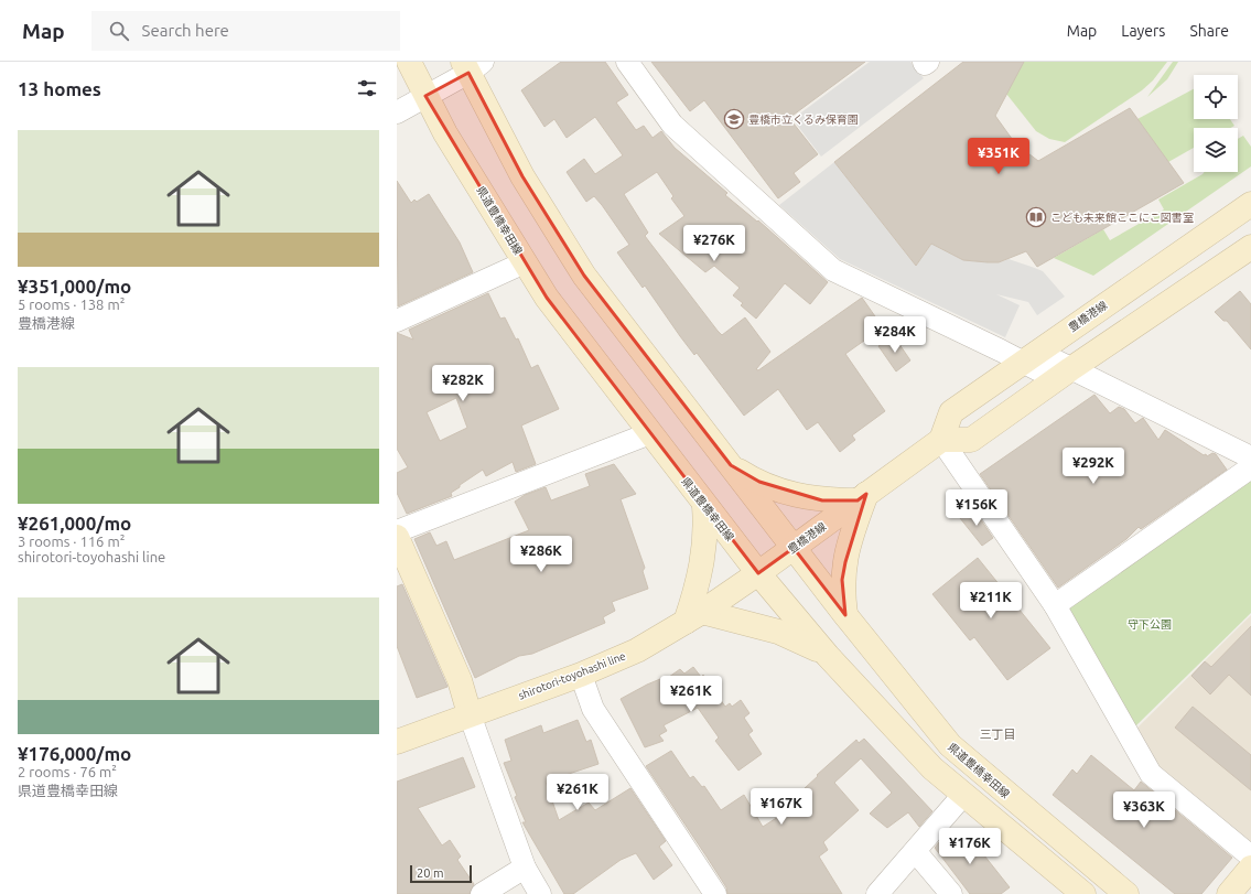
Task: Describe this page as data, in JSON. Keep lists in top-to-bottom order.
{
  "streets": {
    "main road": ["県道豊橋幸田線", "豊橋港線", "shirotori-toyohashi line"]
  },
  "crossings": [
    ["県道豊橋幸田線", "豊橋港線"],
    ["県道豊橋幸田線", "shirotori-toyohashi line"],
    ["豊橋港線", "shirotori-toyohashi line"]
  ],
  "districts": ["三丁目"],
  "parks": ["守下公園"],
  "places": {
    "school or university": ["豊橋市立くるみ保育園"],
    "library": ["こども未来館ここにこ図書室"]
  },
  "scale_bar": "20 m",
  "page": {
    "header": "Map",
    "search": "Search here",
    "nav": ["Map", "Layers", "Share"],
    "heading": "13 homes",
    "list": [
      {
        "name": "¥351,000/mo",
        "note": "5 rooms · 138 m² · 豊橋港線"
      },
      {
        "name": "¥261,000/mo",
        "note": "3 rooms · 116 m² · shirotori-toyohashi line"
      },
      {
        "name": "¥176,000/mo",
        "note": "2 rooms · 76 m² · 県道豊橋幸田線"
      }
    ],
    "price": [
      "¥351K",
      "¥276K",
      "¥284K",
      "¥282K",
      "¥292K",
      "¥156K",
      "¥286K",
      "¥211K",
      "¥261K",
      "¥261K",
      "¥167K",
      "¥363K",
      "¥176K"
    ],
    "scale": "20 m"
  }
}
